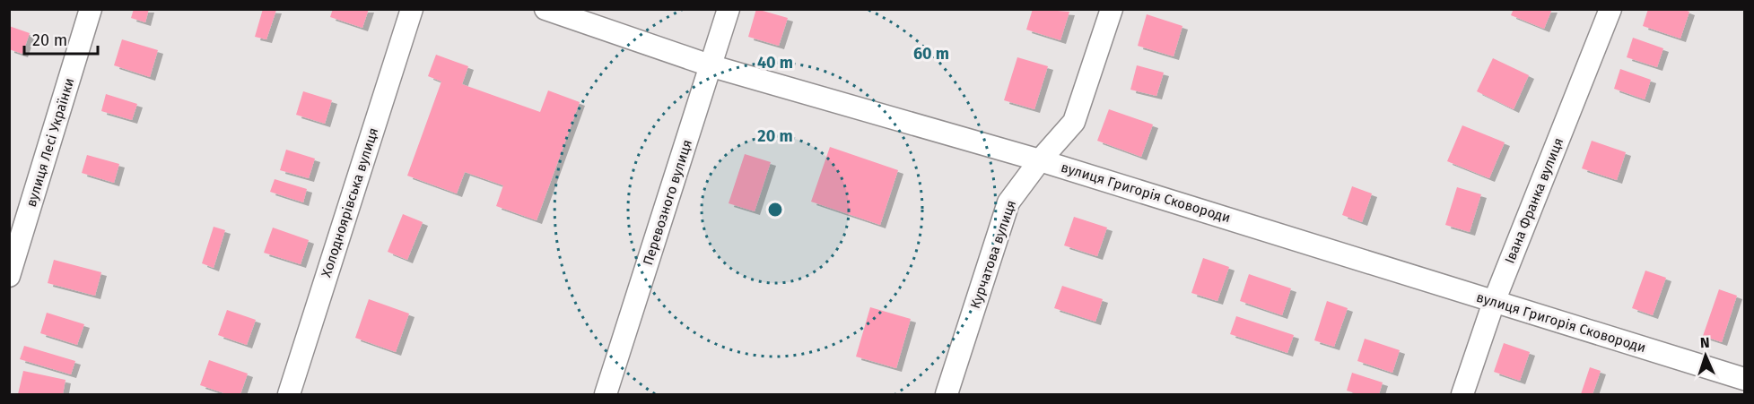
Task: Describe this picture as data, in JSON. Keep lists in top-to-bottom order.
{
  "streets": {
    "street": [
      "вулиця Лесі Українки",
      "вулиця Григорія Сковороди",
      "Івана Франка вулиця",
      "Холодноярівська вулиця",
      "Перевозного вулиця",
      "Курчатова вулиця"
    ]
  },
  "crossings": [
    ["вулиця Григорія Сковороди", "Івана Франка вулиця"],
    ["вулиця Григорія Сковороди", "Перевозного вулиця"],
    ["вулиця Григорія Сковороди", "Курчатова вулиця"]
  ],
  "scale_bar": "20 m",
  "north": "top",
  "rings": ["60 m", "40 m", "20 m"]
}
